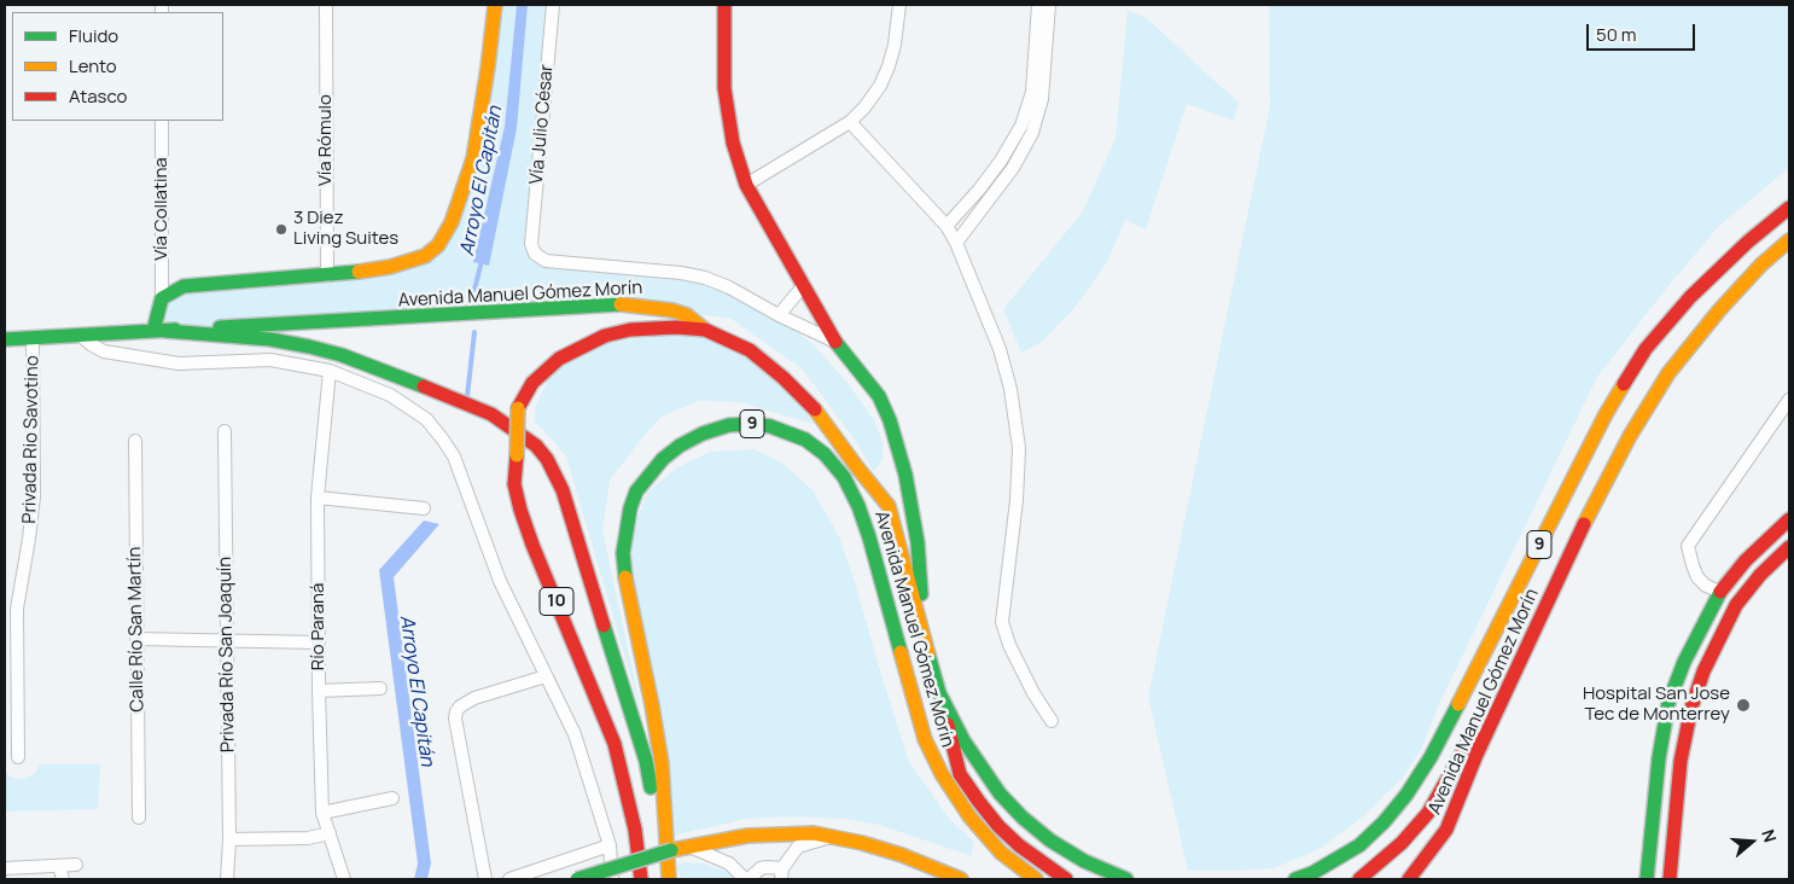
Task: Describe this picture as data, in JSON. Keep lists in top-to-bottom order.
{
  "streets": {
    "main road": ["Avenida Manuel Gómez Morín", "9", "10"],
    "street": [
      "Vía Julio César",
      "Vía Rómulo",
      "Vía Collatina",
      "Privada Rio Savotino",
      "Río Paraná",
      "Calle Río San Martín",
      "Privada Río San Joaquín"
    ]
  },
  "crossings": [
    ["Avenida Manuel Gómez Morín", "Privada Rio Savotino"],
    ["Avenida Manuel Gómez Morín", "10"]
  ],
  "water": ["Arroyo El Capitán"],
  "places": ["3 Diez Living Suites", "Hospital San Jose Tec de Monterrey"],
  "legend": ["Fluido", "Lento", "Atasco"],
  "scale_bar": "50 m",
  "north": "right"
}
